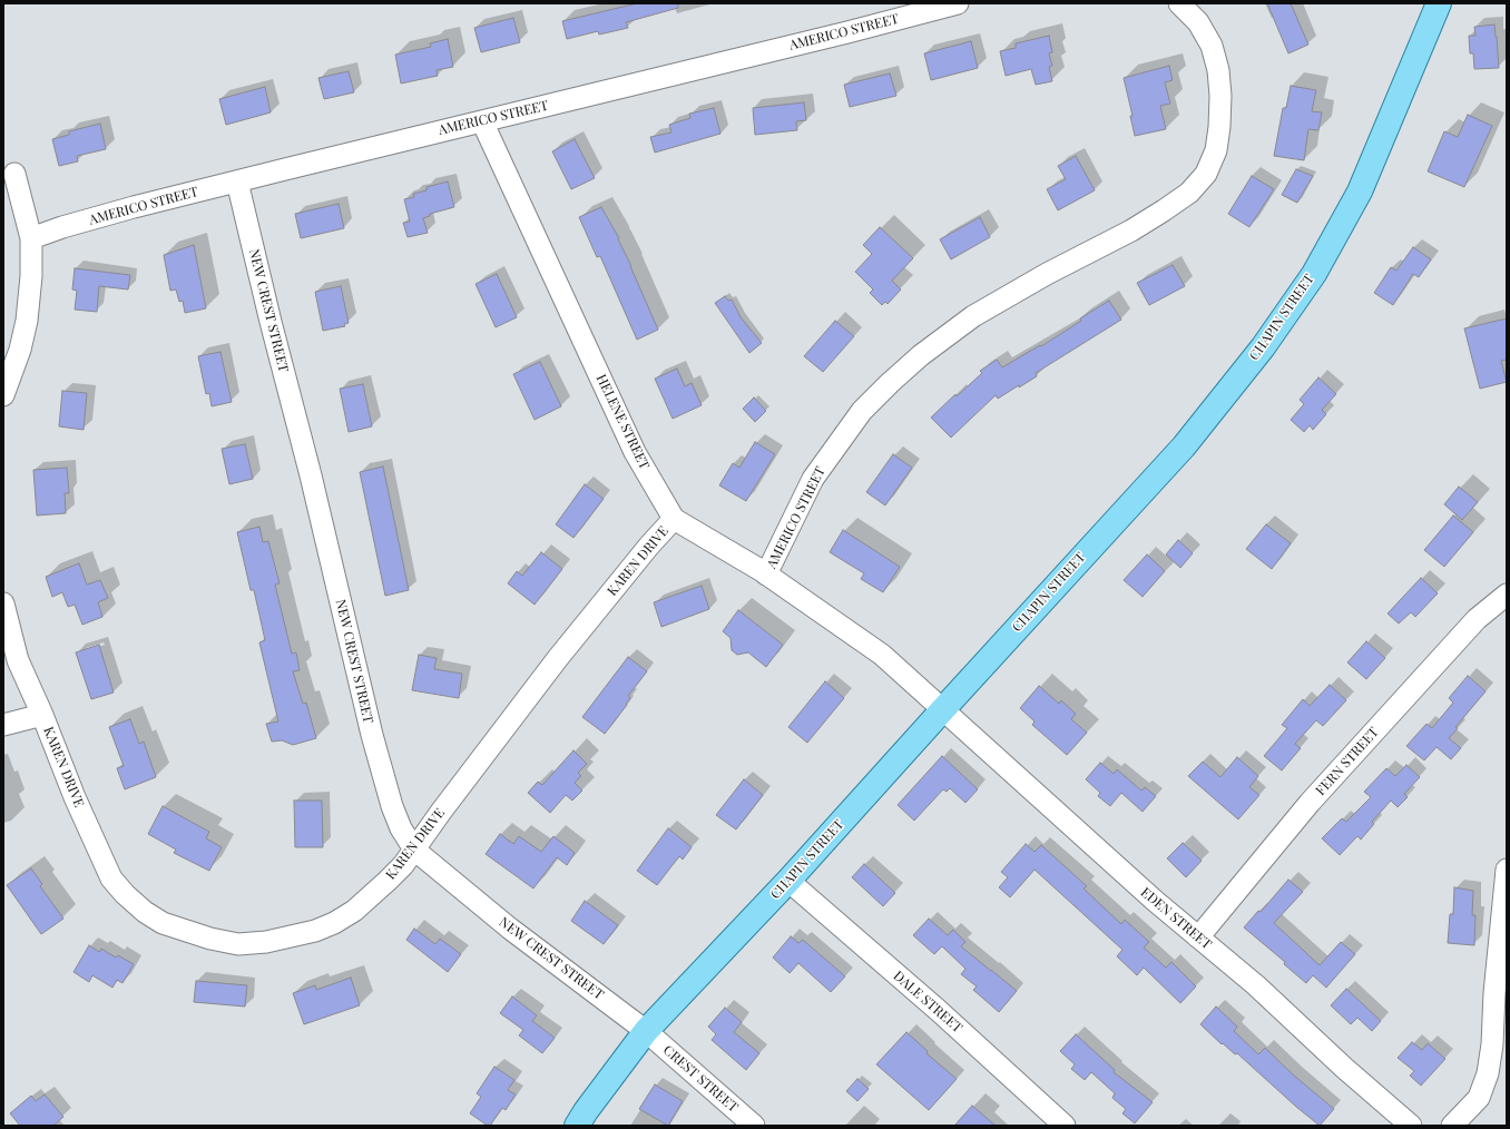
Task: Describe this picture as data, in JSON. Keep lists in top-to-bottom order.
{
  "streets": {
    "main road": ["CHAPIN STREET"],
    "street": [
      "AMERICO STREET",
      "NEW CREST STREET",
      "HELENE STREET",
      "KAREN DRIVE",
      "FERN STREET",
      "EDEN STREET",
      "DALE STREET",
      "CREST STREET"
    ]
  },
  "crossings": [
    ["AMERICO STREET", "NEW CREST STREET"],
    ["AMERICO STREET", "HELENE STREET"],
    ["NEW CREST STREET", "CHAPIN STREET"],
    ["NEW CREST STREET", "KAREN DRIVE"],
    ["NEW CREST STREET", "CREST STREET"],
    ["CHAPIN STREET", "HELENE STREET"],
    ["CHAPIN STREET", "EDEN STREET"],
    ["CHAPIN STREET", "DALE STREET"],
    ["CHAPIN STREET", "CREST STREET"],
    ["HELENE STREET", "KAREN DRIVE"],
    ["HELENE STREET", "EDEN STREET"],
    ["FERN STREET", "EDEN STREET"]
  ]
}
